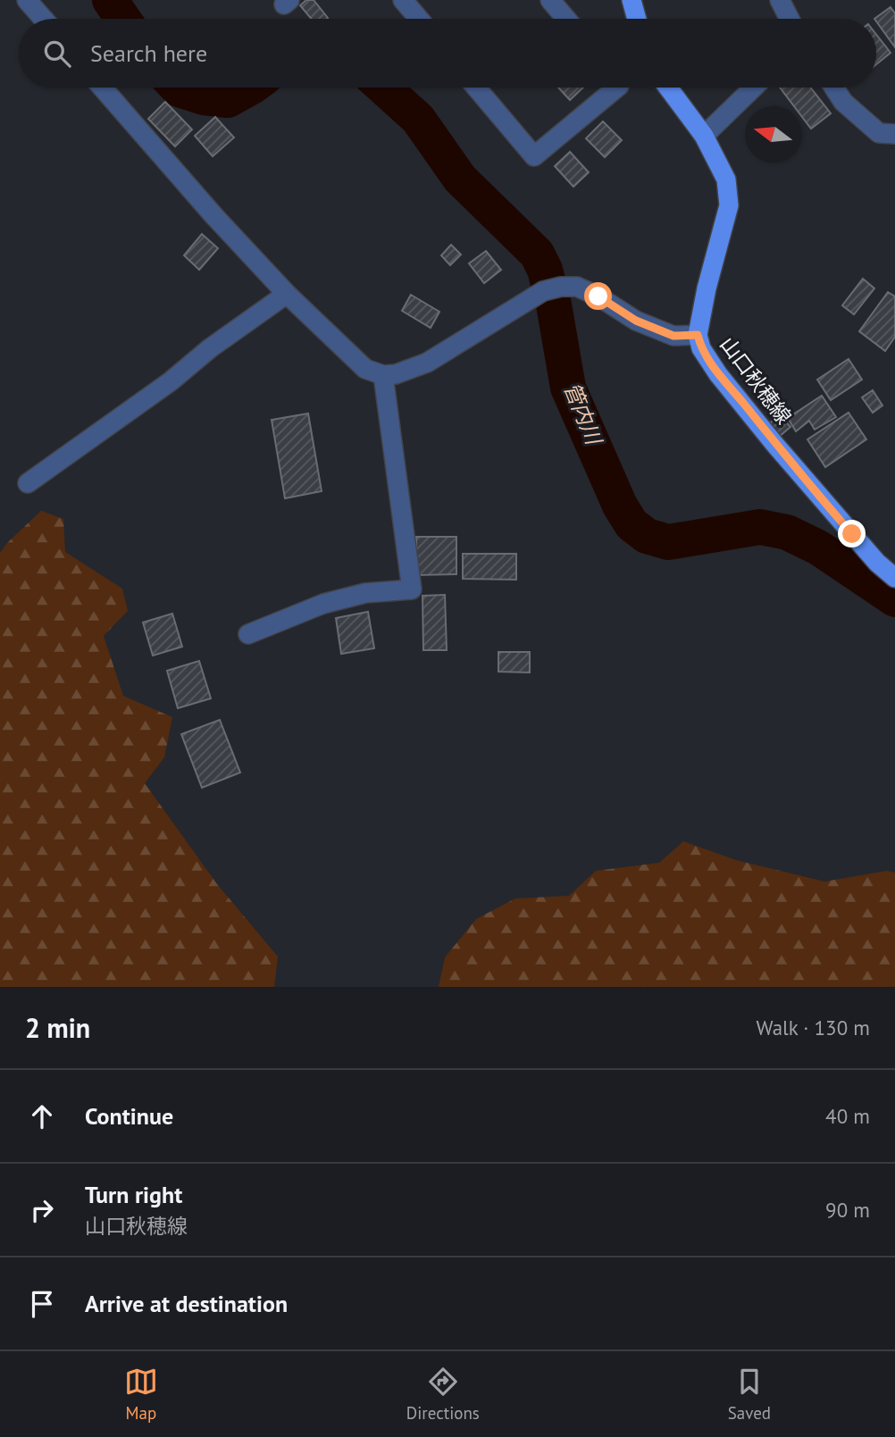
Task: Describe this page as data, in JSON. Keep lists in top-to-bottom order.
{
  "streets": {
    "main road": ["山口秋穂線"]
  },
  "water": ["管内川"],
  "north": "left",
  "page": {
    "search": "Search here",
    "heading": ["2 min", "Walk · 130 m"],
    "list": [
      ["Continue", "40 m"],
      ["Turn right", "山口秋穂線", "90 m"],
      "Arrive at destination"
    ],
    "nav": ["Map", "Directions", "Saved"]
  }
}
